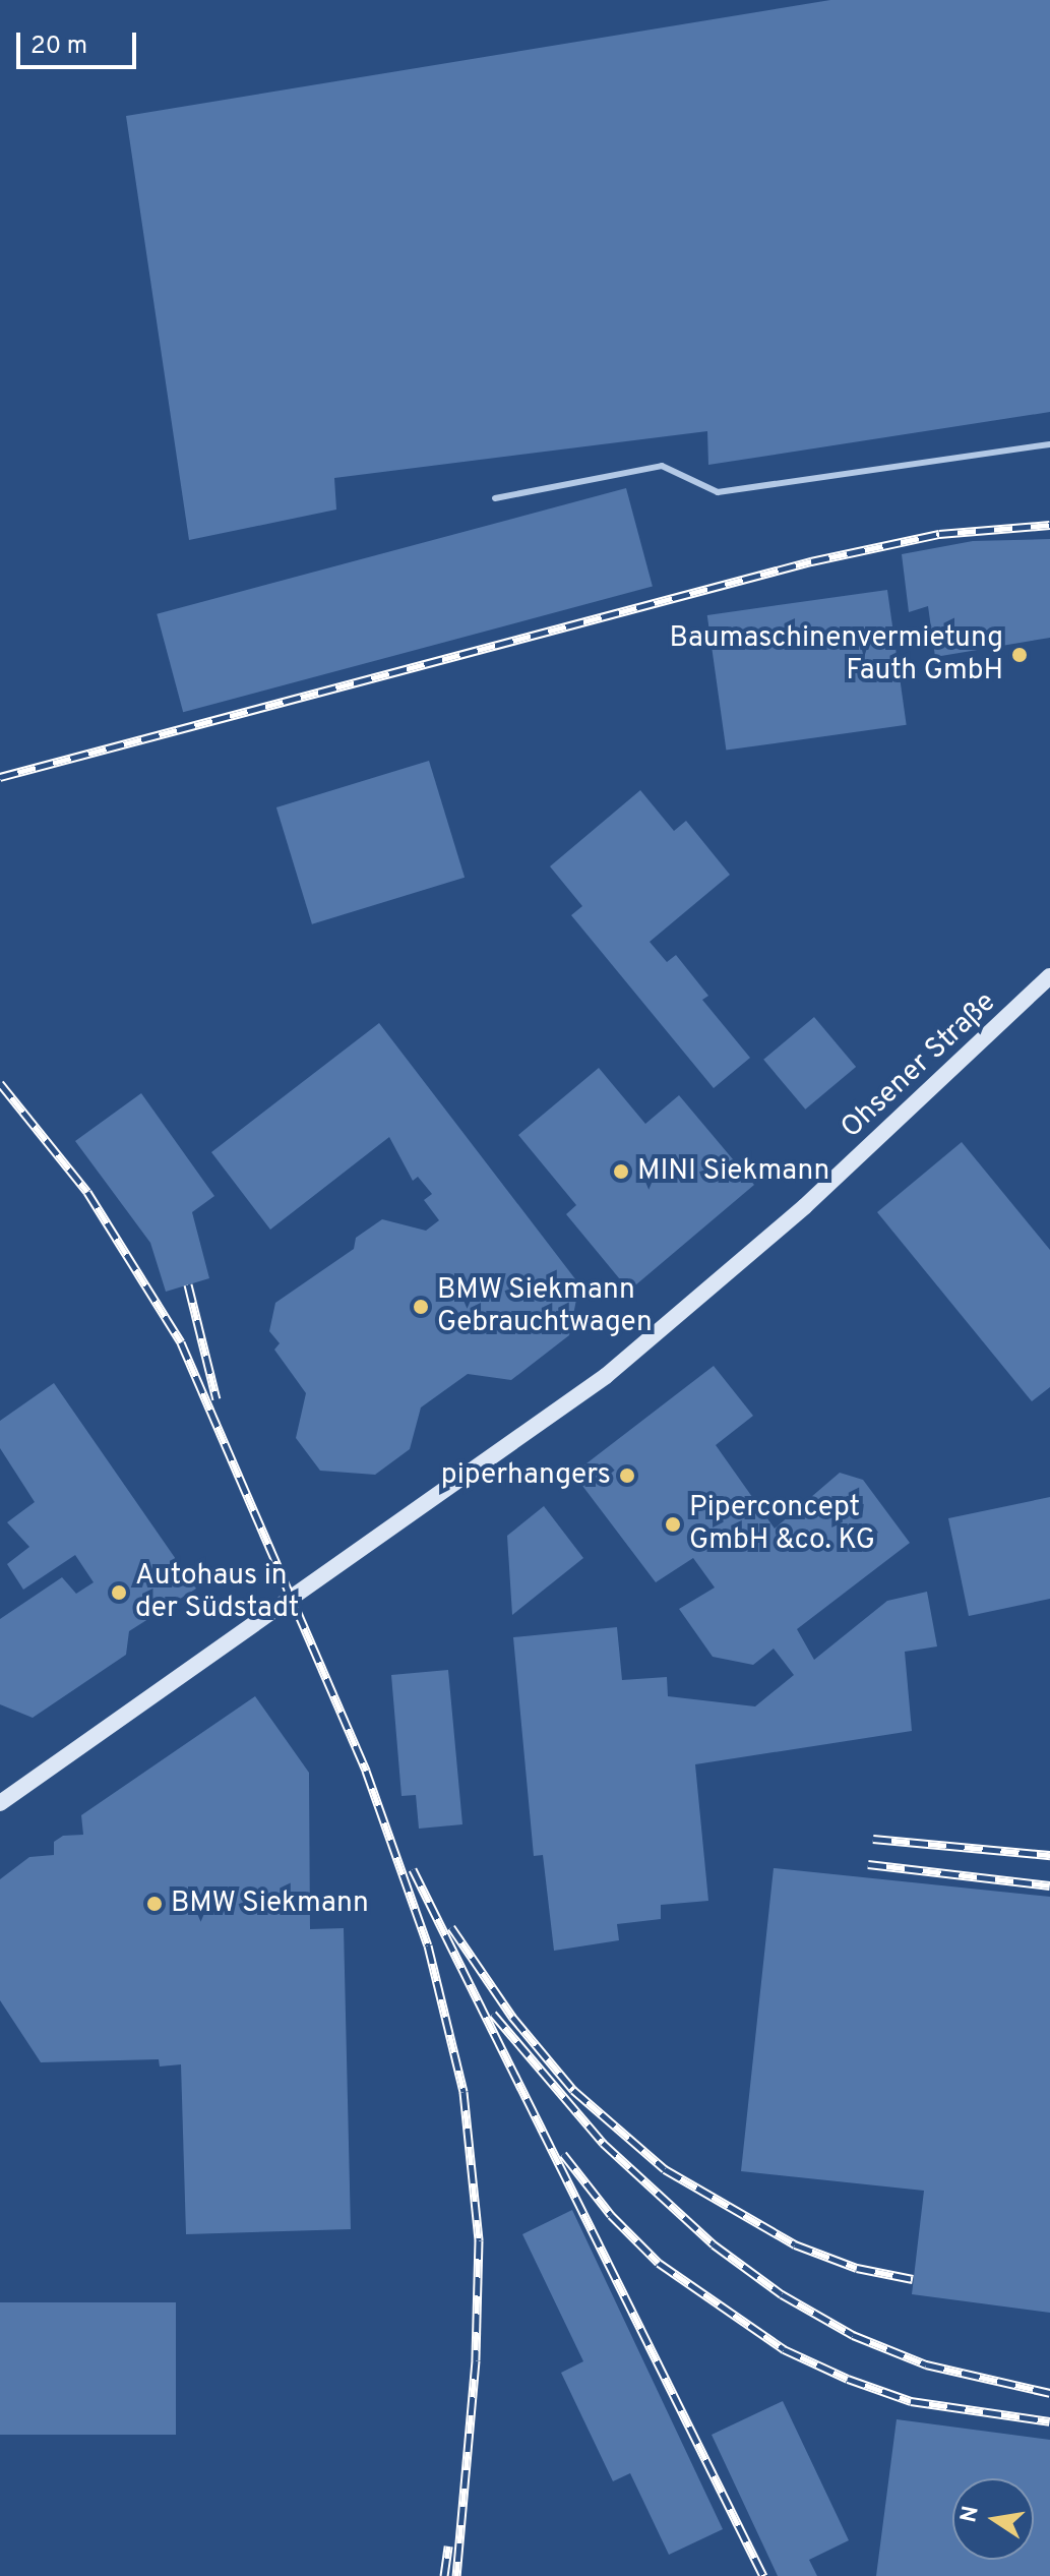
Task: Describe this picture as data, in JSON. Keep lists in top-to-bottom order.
{
  "streets": {
    "main road": ["Ohsener Straße"]
  },
  "places": [
    "Baumaschinenvermietung Fauth GmbH",
    "MINI Siekmann",
    "BMW Siekmann Gebrauchtwagen",
    "piperhangers",
    "Piperconcept GmbH &co. KG",
    "Autohaus in der Südstadt",
    "BMW Siekmann"
  ],
  "scale_bar": "20 m",
  "north": "left"
}
